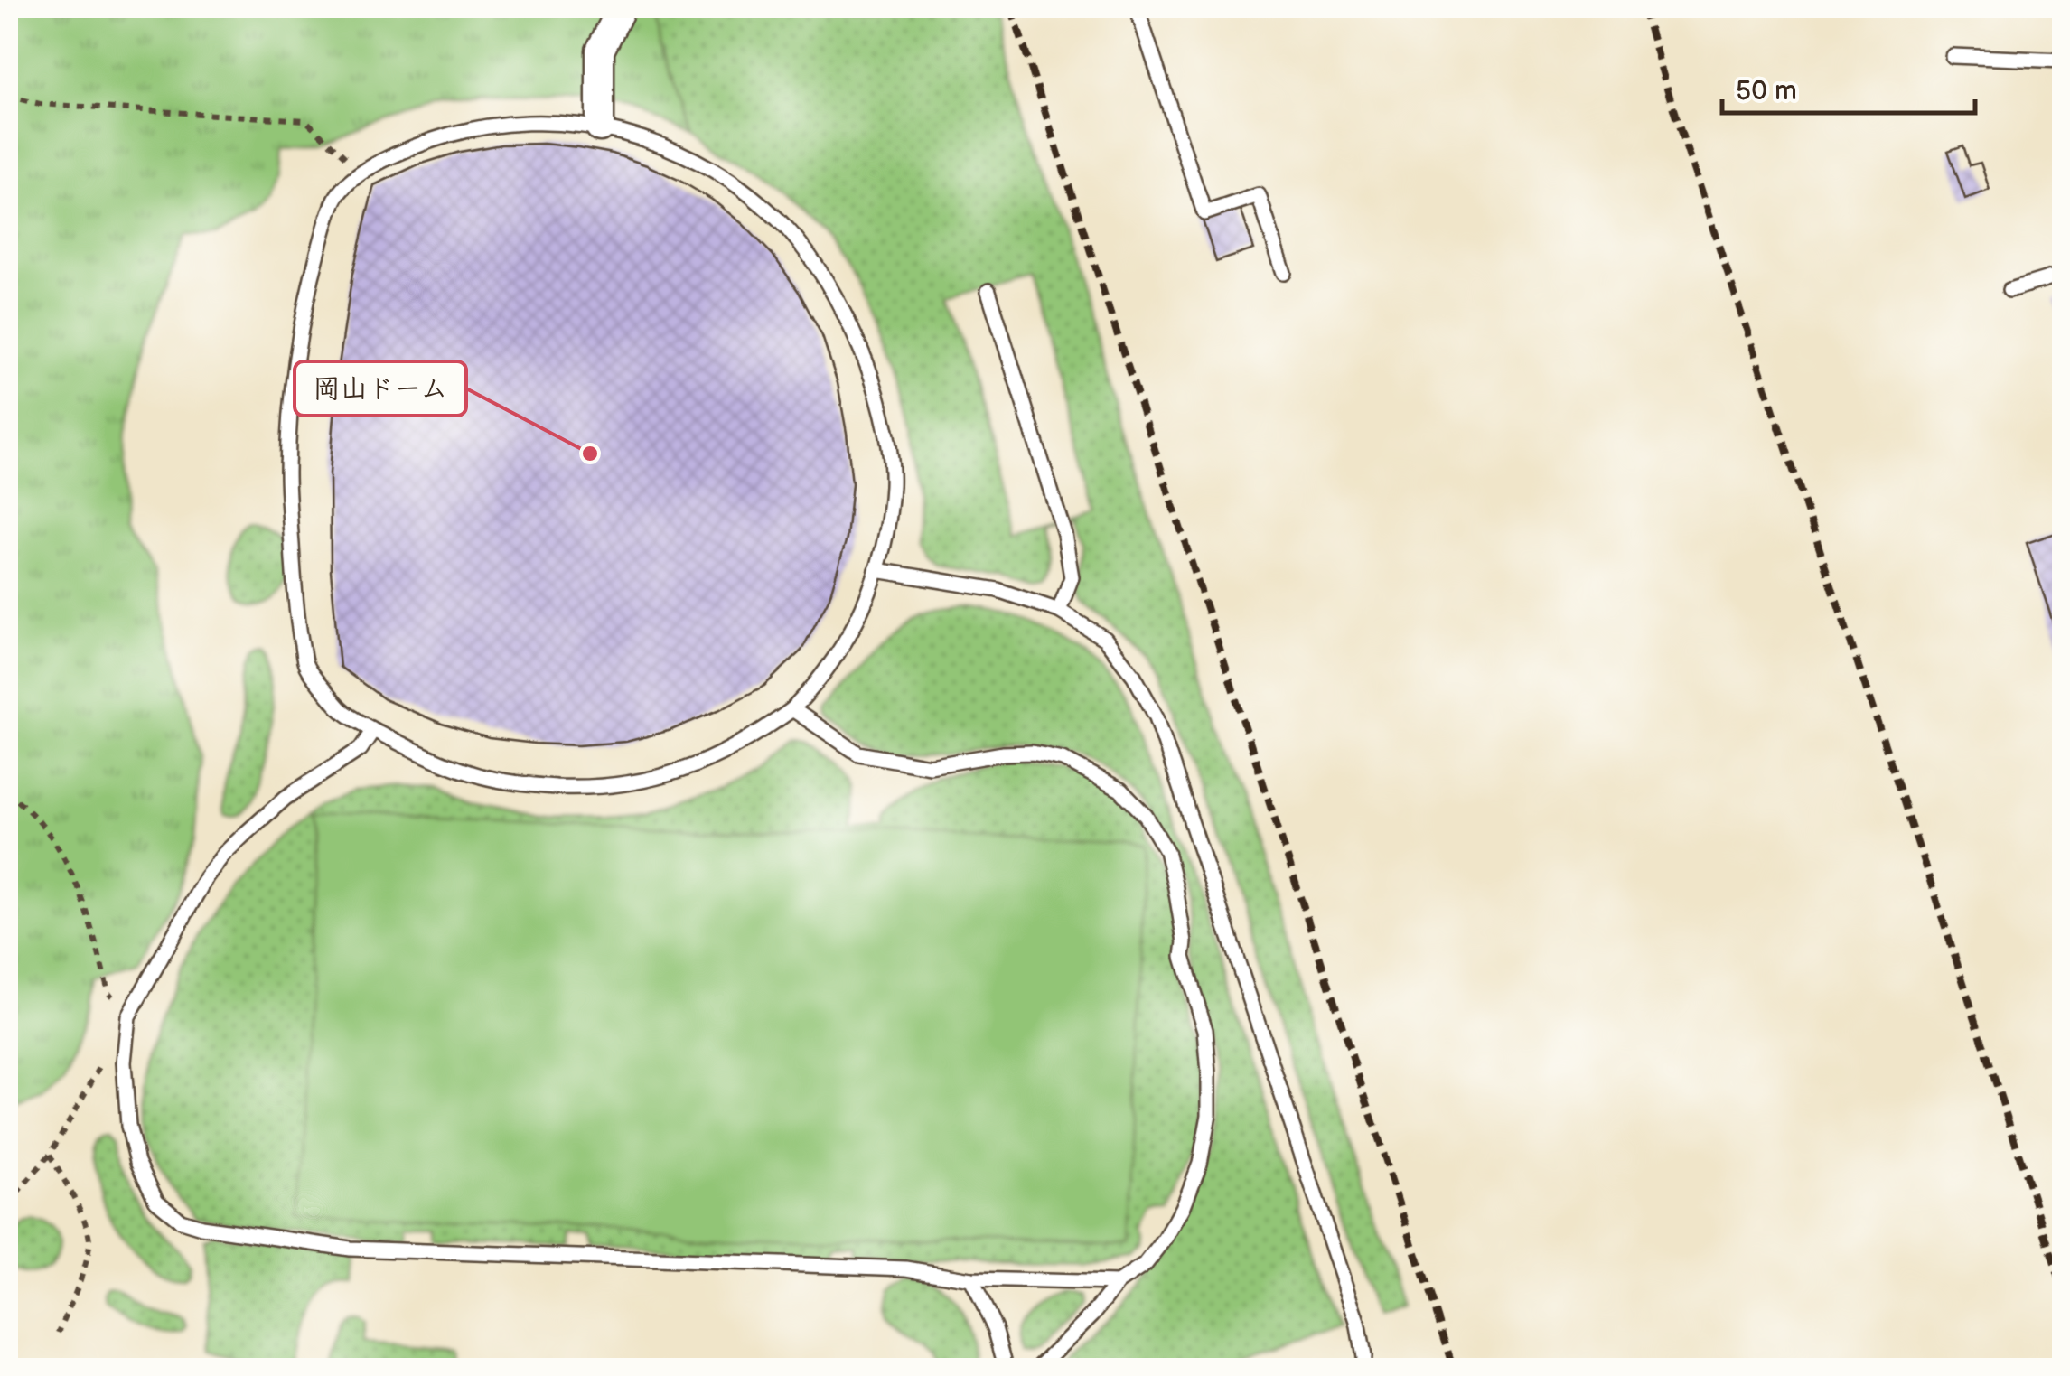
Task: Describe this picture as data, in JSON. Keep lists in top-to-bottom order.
{
  "places": ["岡山ドーム"],
  "scale_bar": "50 m"
}
